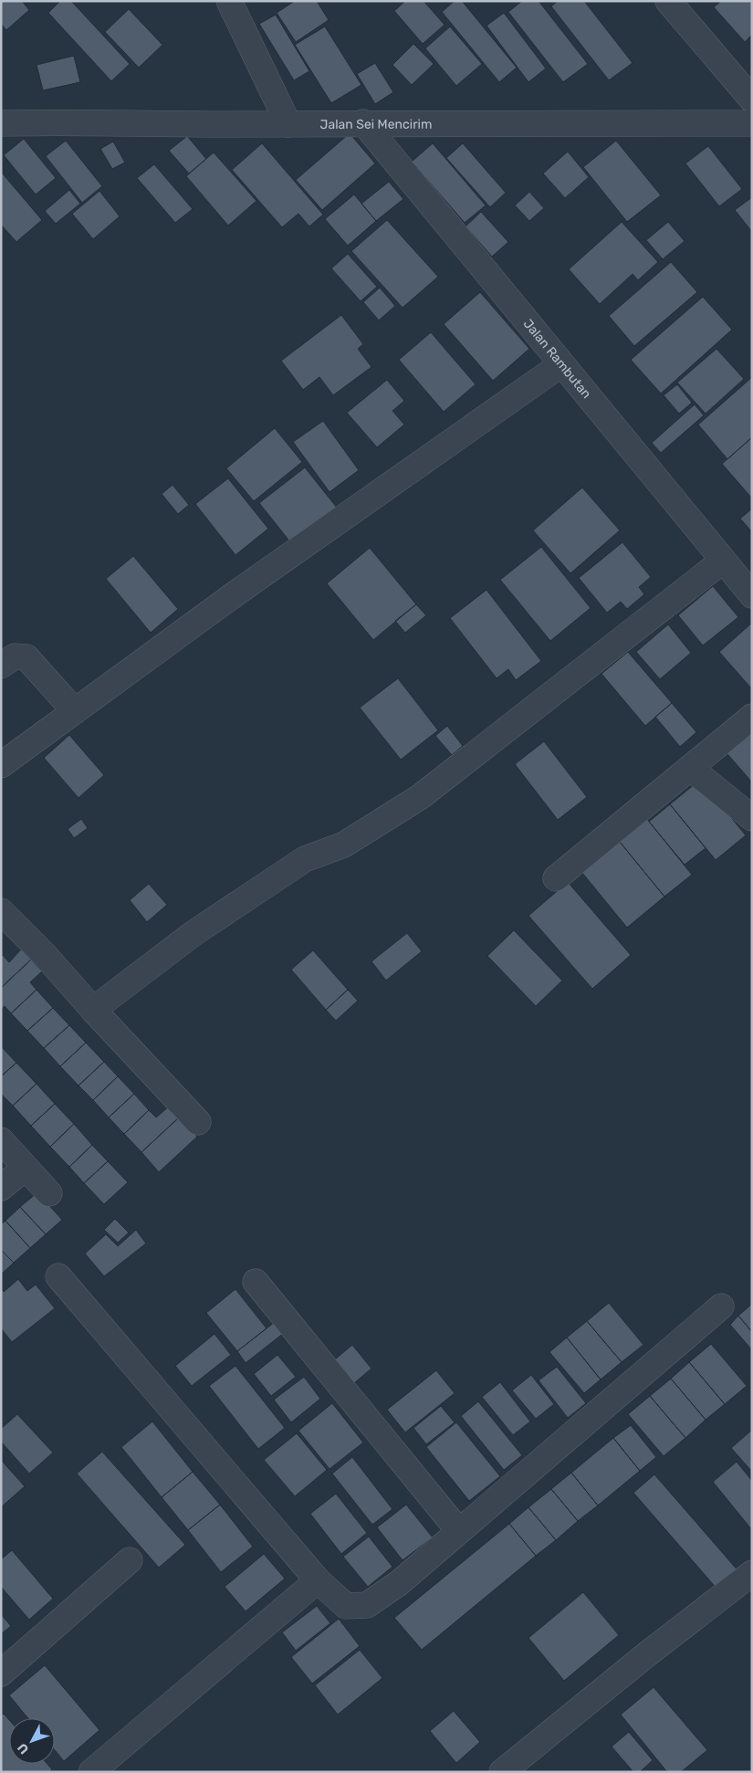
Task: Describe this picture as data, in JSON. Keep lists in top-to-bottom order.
{
  "streets": {
    "street": ["Jalan Sei Mencirim", "Jalan Rambutan"]
  },
  "crossings": [
    ["Jalan Sei Mencirim", "Jalan Rambutan"]
  ],
  "north": "bottom left"
}
